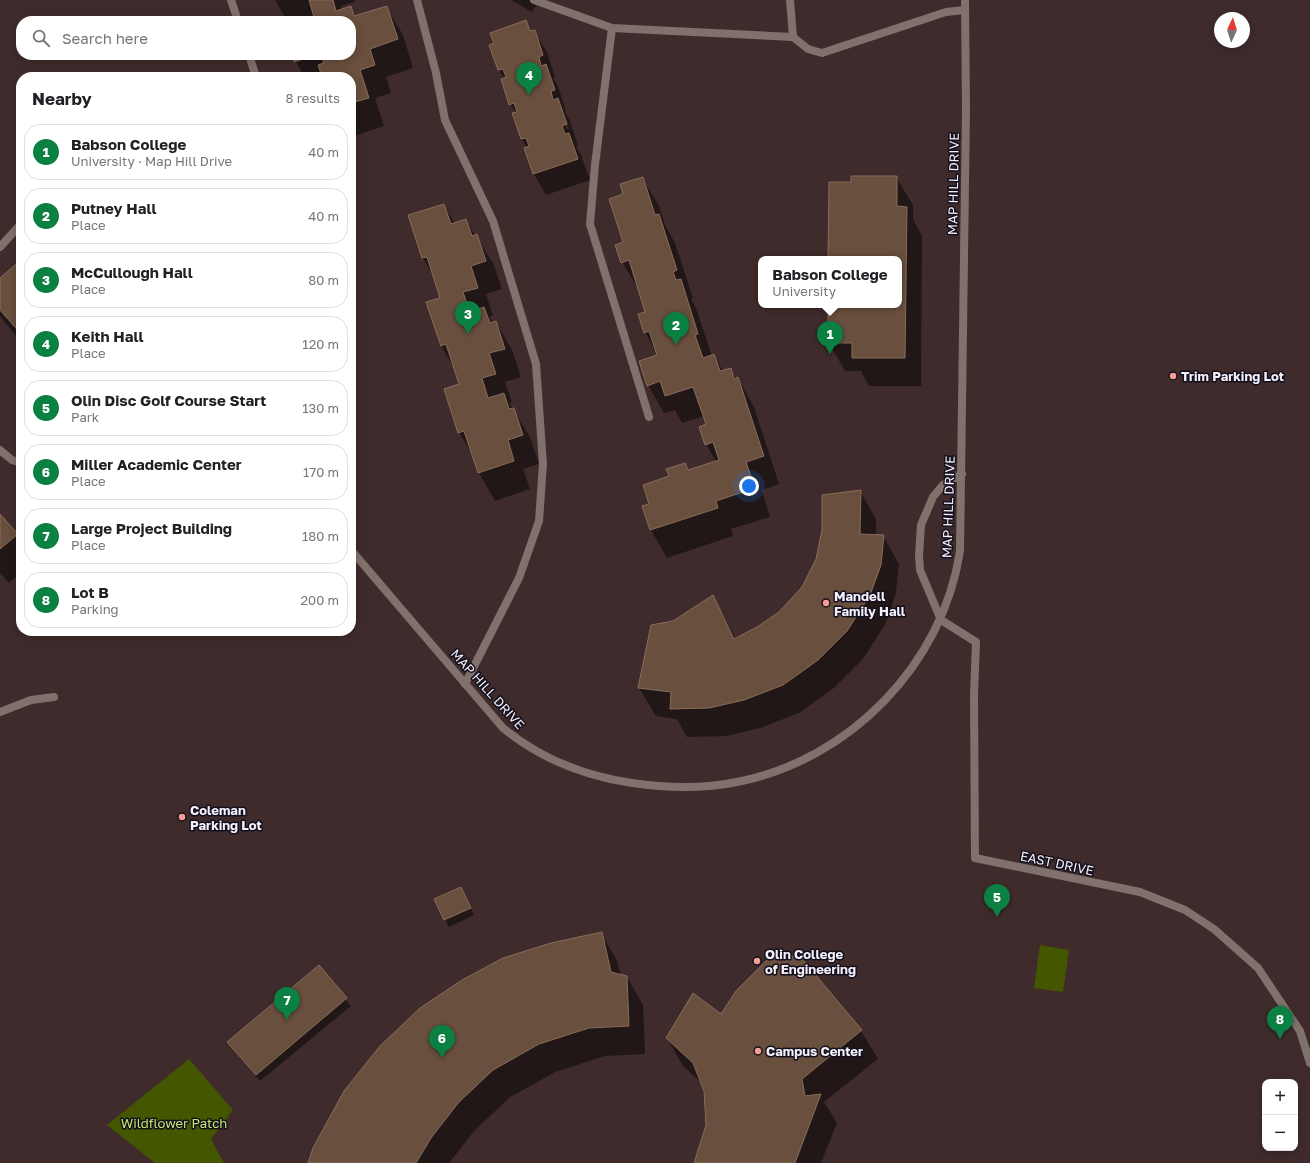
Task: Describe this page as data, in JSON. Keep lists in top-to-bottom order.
{
  "streets": {
    "street": ["MAP HILL DRIVE", "EAST DRIVE"]
  },
  "crossings": [
    ["MAP HILL DRIVE", "EAST DRIVE"]
  ],
  "parks": ["Wildflower Patch"],
  "places": [
    "Trim Parking Lot",
    "Mandell Family Hall",
    "Coleman Parking Lot",
    "Olin College of Engineering",
    "Campus Center"
  ],
  "north": "top",
  "page": {
    "search": "Search here",
    "pins": [
      "4",
      "3",
      "2",
      "1",
      "5",
      "7",
      "8",
      "6"
    ],
    "heading": ["Nearby", "8 results"],
    "list": [
      {
        "mark": "1",
        "name": "Babson College",
        "note": "University · Map Hill Drive",
        "value": "40 m"
      },
      {
        "mark": "2",
        "name": "Putney Hall",
        "note": "Place",
        "value": "40 m"
      },
      {
        "mark": "3",
        "name": "McCullough Hall",
        "note": "Place",
        "value": "80 m"
      },
      {
        "mark": "4",
        "name": "Keith Hall",
        "note": "Place",
        "value": "120 m"
      },
      {
        "mark": "5",
        "name": "Olin Disc Golf Course Start",
        "note": "Park",
        "value": "130 m"
      },
      {
        "mark": "6",
        "name": "Miller Academic Center",
        "note": "Place",
        "value": "170 m"
      },
      {
        "mark": "7",
        "name": "Large Project Building",
        "note": "Place",
        "value": "180 m"
      },
      {
        "mark": "8",
        "name": "Lot B",
        "note": "Parking",
        "value": "200 m"
      }
    ],
    "popup": ["Babson College", "University"],
    "map_buttons": ["+", "−"]
  }
}
